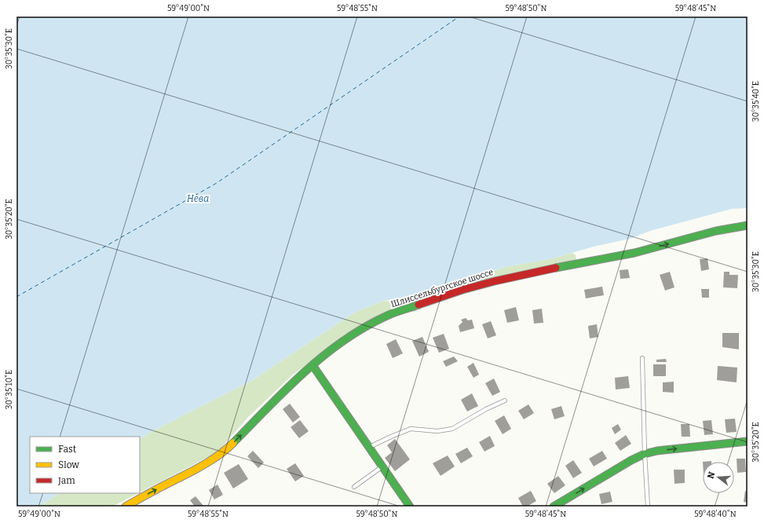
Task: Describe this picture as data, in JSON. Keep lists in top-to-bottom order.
{
  "streets": {
    "street": ["Шлиссельбургское шоссе"]
  },
  "one_way": ["Шлиссельбургское шоссе"],
  "water": ["Нева"],
  "legend": ["Fast", "Slow", "Jam"],
  "north": "left",
  "coordinates": [
    "59°49'00\"N",
    "59°48'55\"N",
    "59°48'50\"N",
    "59°48'45\"N",
    "30°35'30\"E",
    "30°35'40\"E",
    "30°35'20\"E",
    "30°35'10\"E",
    "59°48'40\"N"
  ]
}
